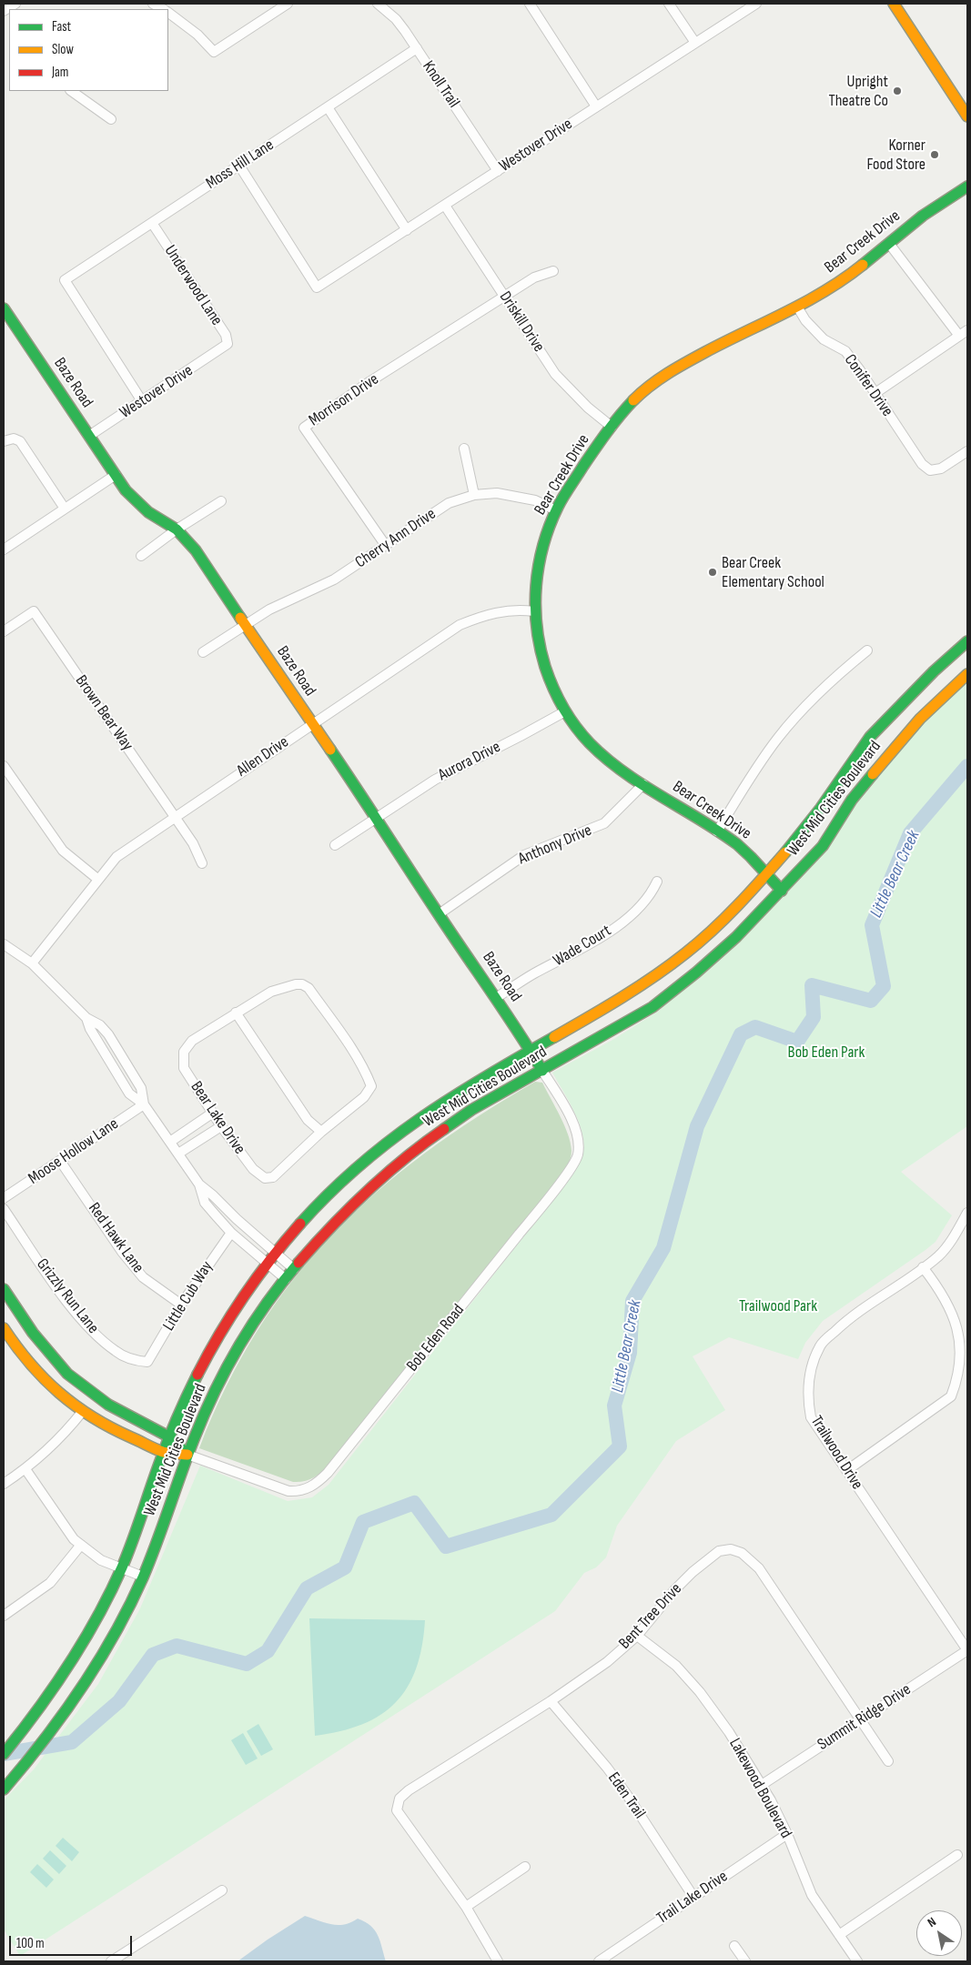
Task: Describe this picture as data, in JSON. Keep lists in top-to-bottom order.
{
  "streets": {
    "main road": ["Bear Creek Drive", "Baze Road", "West Mid Cities Boulevard"],
    "street": [
      "Knoll Trail",
      "Westover Drive",
      "Moss Hill Lane",
      "Underwood Lane",
      "Driskill Drive",
      "Conifer Drive",
      "Morrison Drive",
      "Cherry Ann Drive",
      "Brown Bear Way",
      "Allen Drive",
      "Aurora Drive",
      "Anthony Drive",
      "Wade Court",
      "Bear Lake Drive",
      "Moose Hollow Lane",
      "Red Hawk Lane",
      "Grizzly Run Lane",
      "Little Cub Way",
      "Bob Eden Road",
      "Trailwood Drive",
      "Bent Tree Drive",
      "Summit Ridge Drive",
      "Lakewood Boulevard",
      "Eden Trail",
      "Trail Lake Drive"
    ]
  },
  "crossings": [
    ["Knoll Trail", "Westover Drive"],
    ["Knoll Trail", "Moss Hill Lane"],
    ["Westover Drive", "Moss Hill Lane"],
    ["Westover Drive", "Underwood Lane"],
    ["Westover Drive", "Driskill Drive"],
    ["Westover Drive", "Baze Road"],
    ["Moss Hill Lane", "Underwood Lane"],
    ["Bear Creek Drive", "Driskill Drive"],
    ["Bear Creek Drive", "Conifer Drive"],
    ["Bear Creek Drive", "Cherry Ann Drive"],
    ["Bear Creek Drive", "Allen Drive"],
    ["Bear Creek Drive", "Aurora Drive"],
    ["Bear Creek Drive", "West Mid Cities Boulevard"],
    ["Bear Creek Drive", "Anthony Drive"],
    ["Driskill Drive", "Morrison Drive"],
    ["Baze Road", "Cherry Ann Drive"],
    ["Baze Road", "Allen Drive"],
    ["Baze Road", "Aurora Drive"],
    ["Baze Road", "West Mid Cities Boulevard"],
    ["Baze Road", "Anthony Drive"],
    ["Baze Road", "Wade Court"],
    ["Baze Road", "Bob Eden Road"],
    ["Morrison Drive", "Cherry Ann Drive"],
    ["Brown Bear Way", "Allen Drive"],
    ["West Mid Cities Boulevard", "Bob Eden Road"],
    ["Moose Hollow Lane", "Red Hawk Lane"],
    ["Red Hawk Lane", "Little Cub Way"],
    ["Grizzly Run Lane", "Little Cub Way"],
    ["Trailwood Drive", "Summit Ridge Drive"],
    ["Bent Tree Drive", "Summit Ridge Drive"],
    ["Bent Tree Drive", "Lakewood Boulevard"],
    ["Bent Tree Drive", "Eden Trail"],
    ["Summit Ridge Drive", "Lakewood Boulevard"],
    ["Lakewood Boulevard", "Trail Lake Drive"],
    ["Eden Trail", "Trail Lake Drive"]
  ],
  "water": ["Little Bear Creek"],
  "parks": ["Bob Eden Park", "Trailwood Park"],
  "places": ["Upright Theatre Co", "Korner Food Store", "Bear Creek Elementary School"],
  "legend": ["Fast", "Slow", "Jam"],
  "scale_bar": "100 m",
  "north": "top left"
}
